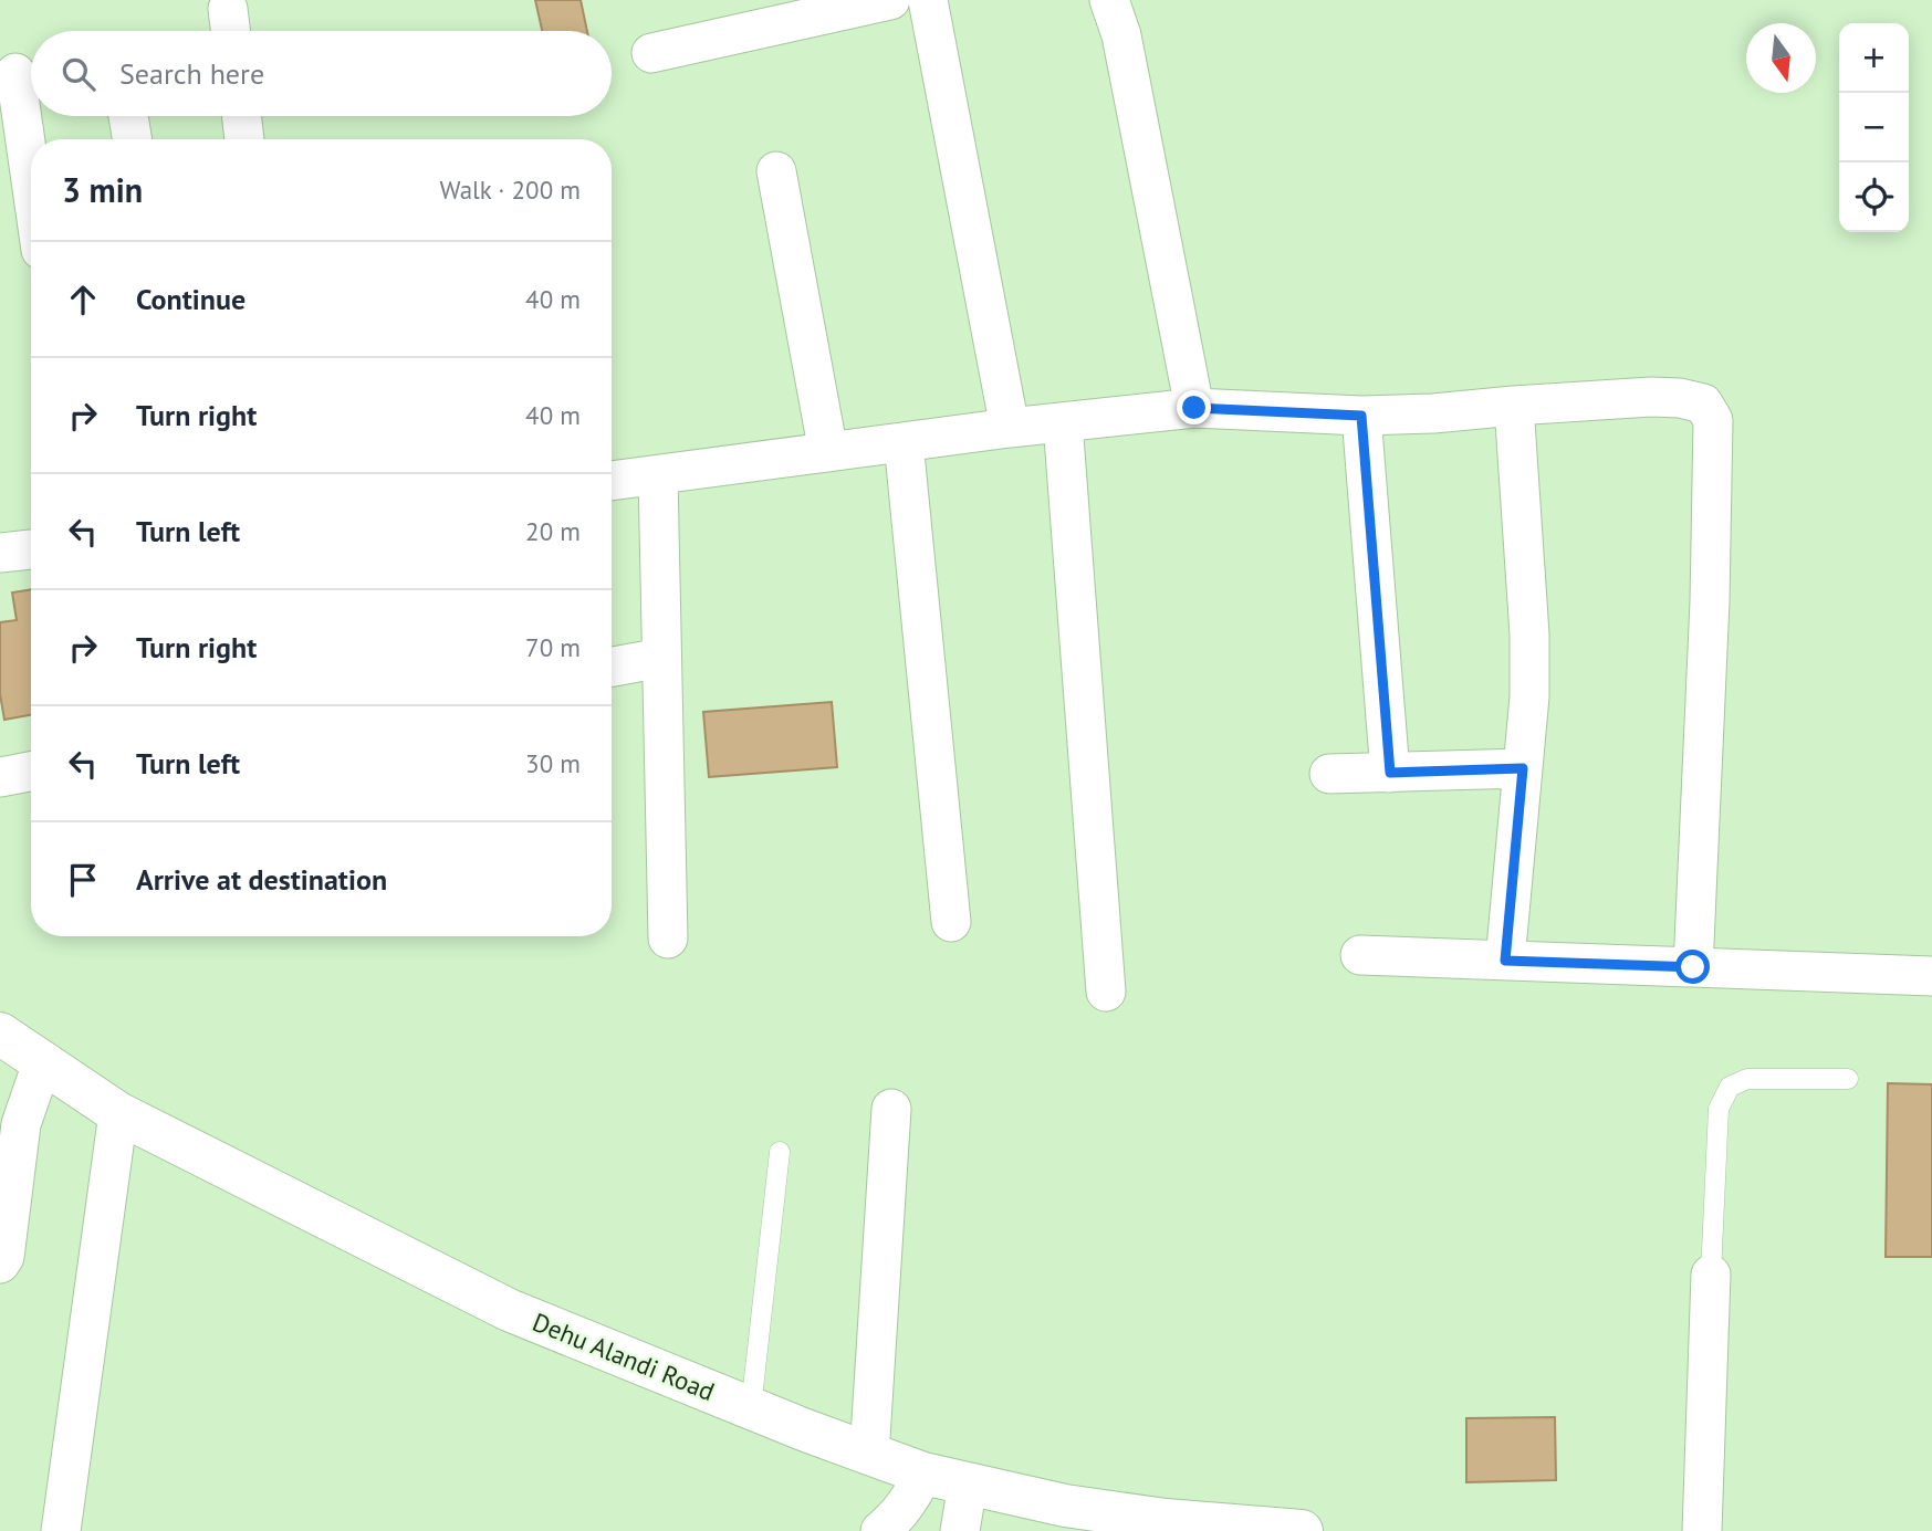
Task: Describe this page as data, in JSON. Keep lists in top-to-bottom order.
{
  "streets": {
    "main road": ["Dehu Alandi Road"]
  },
  "north": "bottom",
  "page": {
    "map_buttons": ["+", "−"],
    "search": "Search here",
    "heading": ["3 min", "Walk · 200 m"],
    "list": [
      ["Continue", "40 m"],
      ["Turn right", "40 m"],
      ["Turn left", "20 m"],
      ["Turn right", "70 m"],
      ["Turn left", "30 m"],
      "Arrive at destination"
    ]
  }
}
